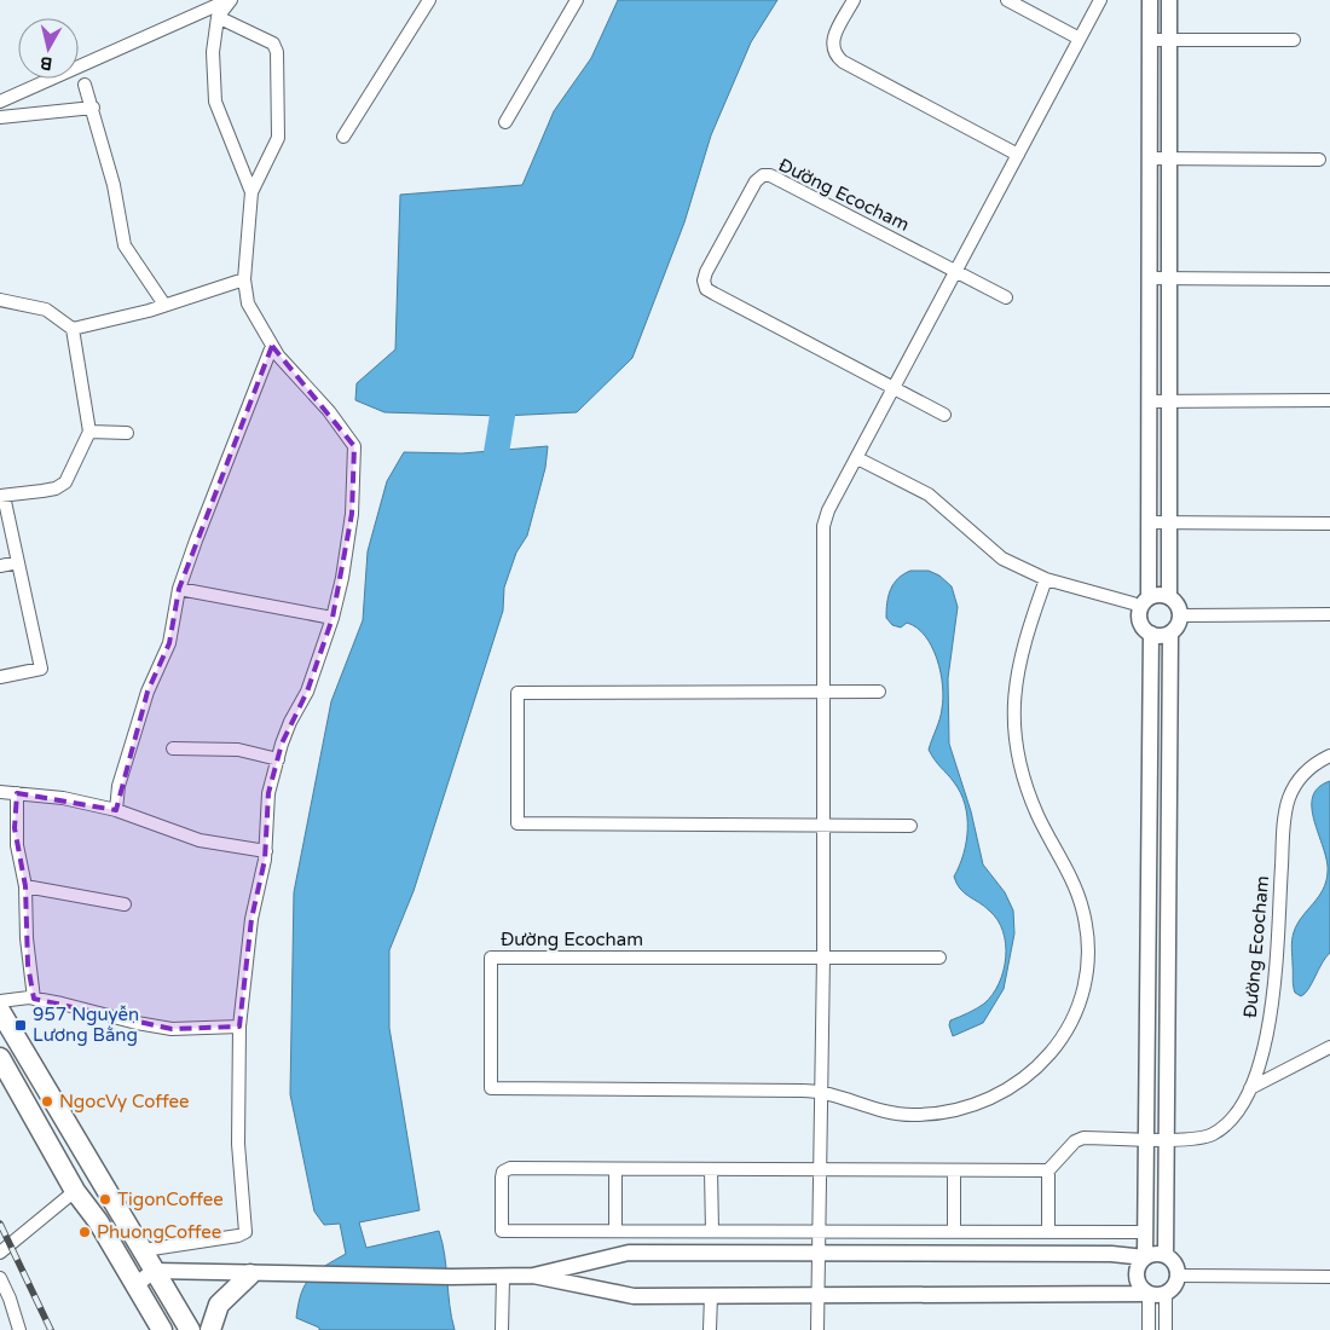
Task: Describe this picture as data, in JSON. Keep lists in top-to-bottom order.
{
  "streets": {
    "street": ["Đường Ecocham"]
  },
  "places": {
    "transit": ["957 Nguyễn Lương Bằng"],
    "other": ["NgocVy Coffee", "TigonCoffee", "PhuongCoffee"]
  },
  "north": "bottom"
}
